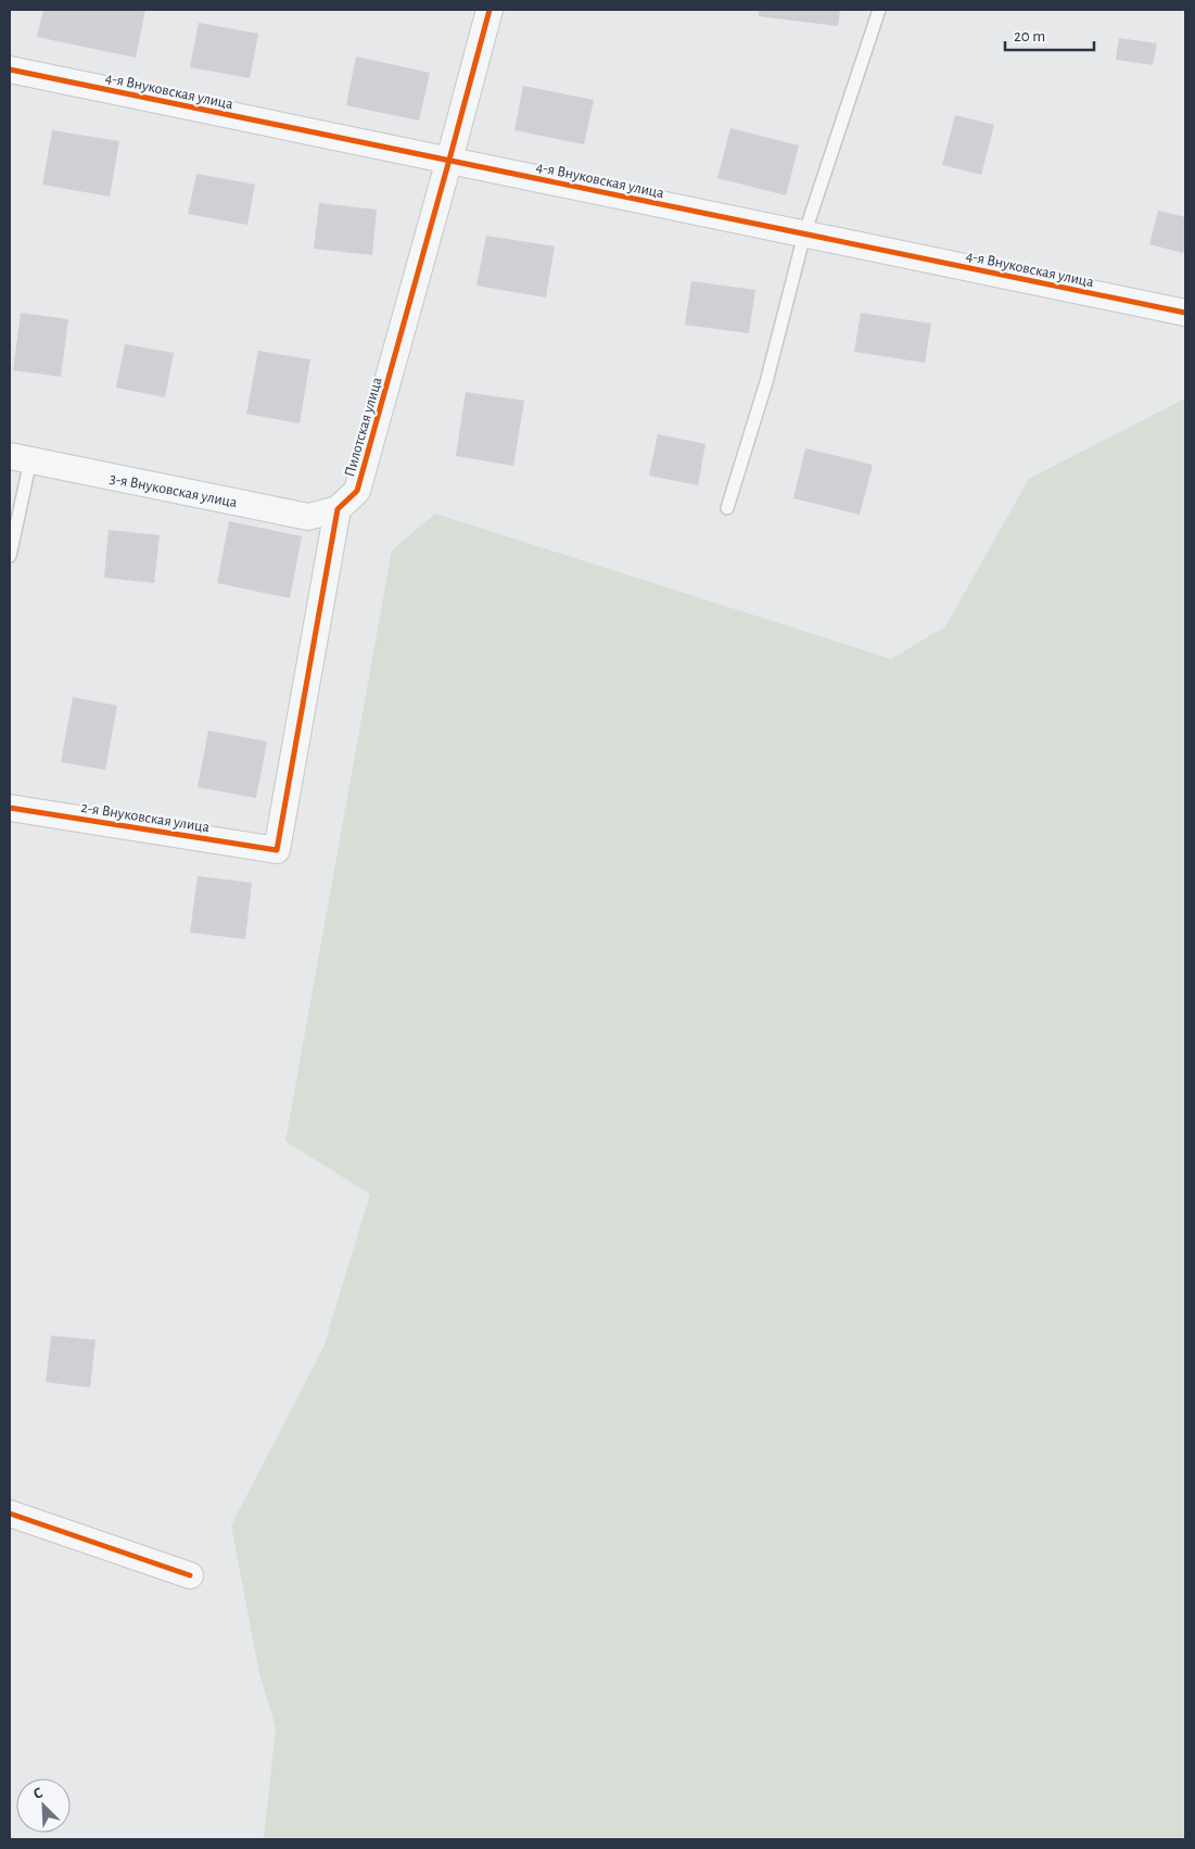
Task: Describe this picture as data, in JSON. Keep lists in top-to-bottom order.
{
  "streets": {
    "street": [
      "4-я Внуковская улица",
      "Пилотская улица",
      "3-я Внуковская улица",
      "2-я Внуковская улица"
    ]
  },
  "crossings": [
    ["4-я Внуковская улица", "Пилотская улица"],
    ["Пилотская улица", "3-я Внуковская улица"],
    ["Пилотская улица", "2-я Внуковская улица"],
    ["3-я Внуковская улица", "2-я Внуковская улица"]
  ],
  "scale_bar": "20 m",
  "north": "top left"
}
